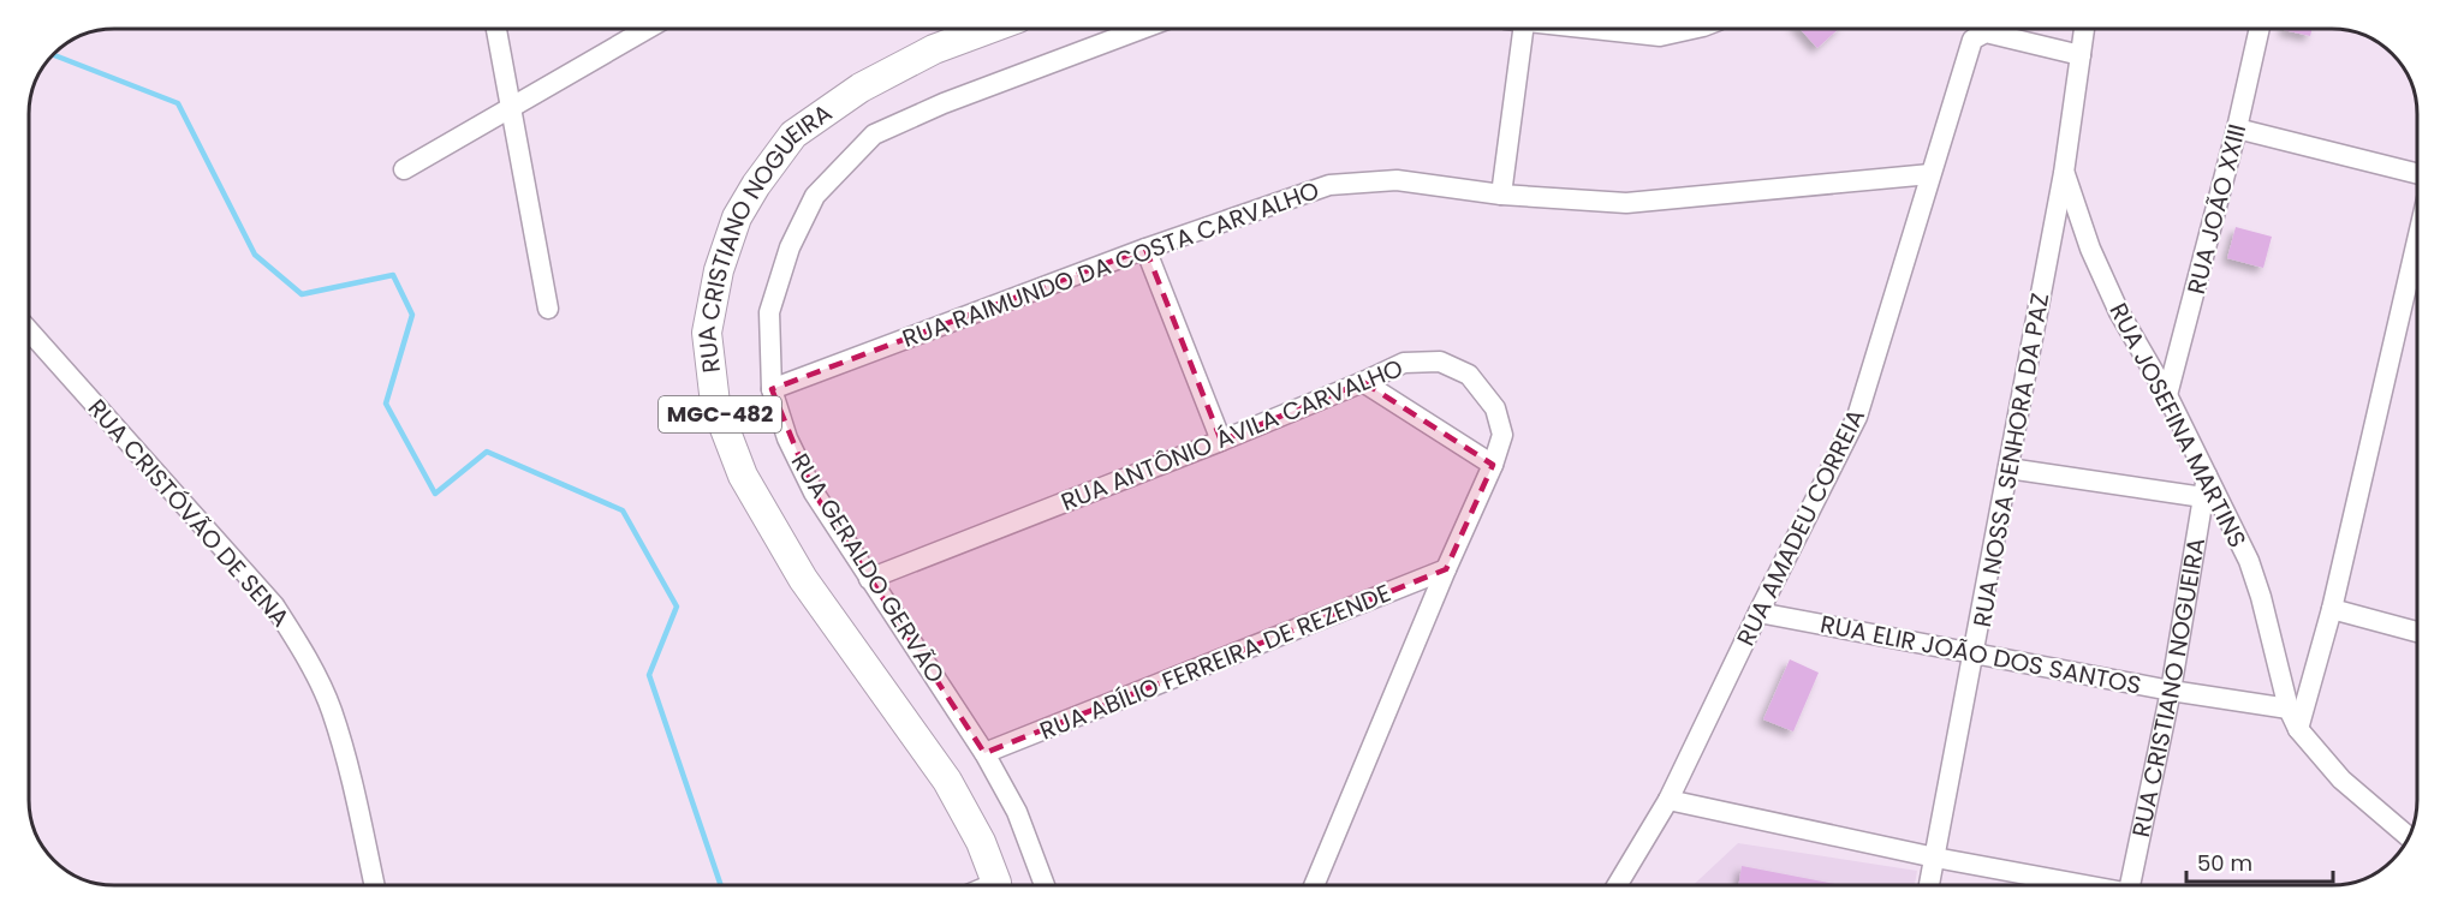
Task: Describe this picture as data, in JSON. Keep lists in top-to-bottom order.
{
  "streets": {
    "highway": ["RUA CRISTIANO NOGUEIRA", "MGC-482"],
    "street": [
      "RUA JOÃO XXIII",
      "RUA RAIMUNDO DA COSTA CARVALHO",
      "RUA JOSEFINA MARTINS",
      "RUA ANTÔNIO ÁVILA CARVALHO",
      "RUA NOSSA SENHORA DA PAZ",
      "RUA CRISTÓVÃO DE SENA",
      "RUA AMADEU CORREIA",
      "RUA GERALDO GERVÃO",
      "RUA ELIR JOÃO DOS SANTOS",
      "RUA ABÍLIO FERREIRA DE REZENDE"
    ]
  },
  "crossings": [
    ["RUA JOÃO XXIII", "RUA JOSEFINA MARTINS"],
    ["RUA CRISTIANO NOGUEIRA", "RUA JOSEFINA MARTINS"],
    ["RUA CRISTIANO NOGUEIRA", "RUA ELIR JOÃO DOS SANTOS"],
    ["RUA RAIMUNDO DA COSTA CARVALHO", "RUA AMADEU CORREIA"],
    ["RUA RAIMUNDO DA COSTA CARVALHO", "RUA GERALDO GERVÃO"],
    ["RUA JOSEFINA MARTINS", "RUA NOSSA SENHORA DA PAZ"],
    ["RUA JOSEFINA MARTINS", "RUA ELIR JOÃO DOS SANTOS"],
    ["RUA ANTÔNIO ÁVILA CARVALHO", "RUA GERALDO GERVÃO"],
    ["RUA ANTÔNIO ÁVILA CARVALHO", "RUA ABÍLIO FERREIRA DE REZENDE"],
    ["RUA NOSSA SENHORA DA PAZ", "RUA AMADEU CORREIA"],
    ["RUA NOSSA SENHORA DA PAZ", "RUA ELIR JOÃO DOS SANTOS"],
    ["RUA AMADEU CORREIA", "RUA ELIR JOÃO DOS SANTOS"],
    ["RUA GERALDO GERVÃO", "RUA ABÍLIO FERREIRA DE REZENDE"]
  ],
  "scale_bar": "50 m"
}
